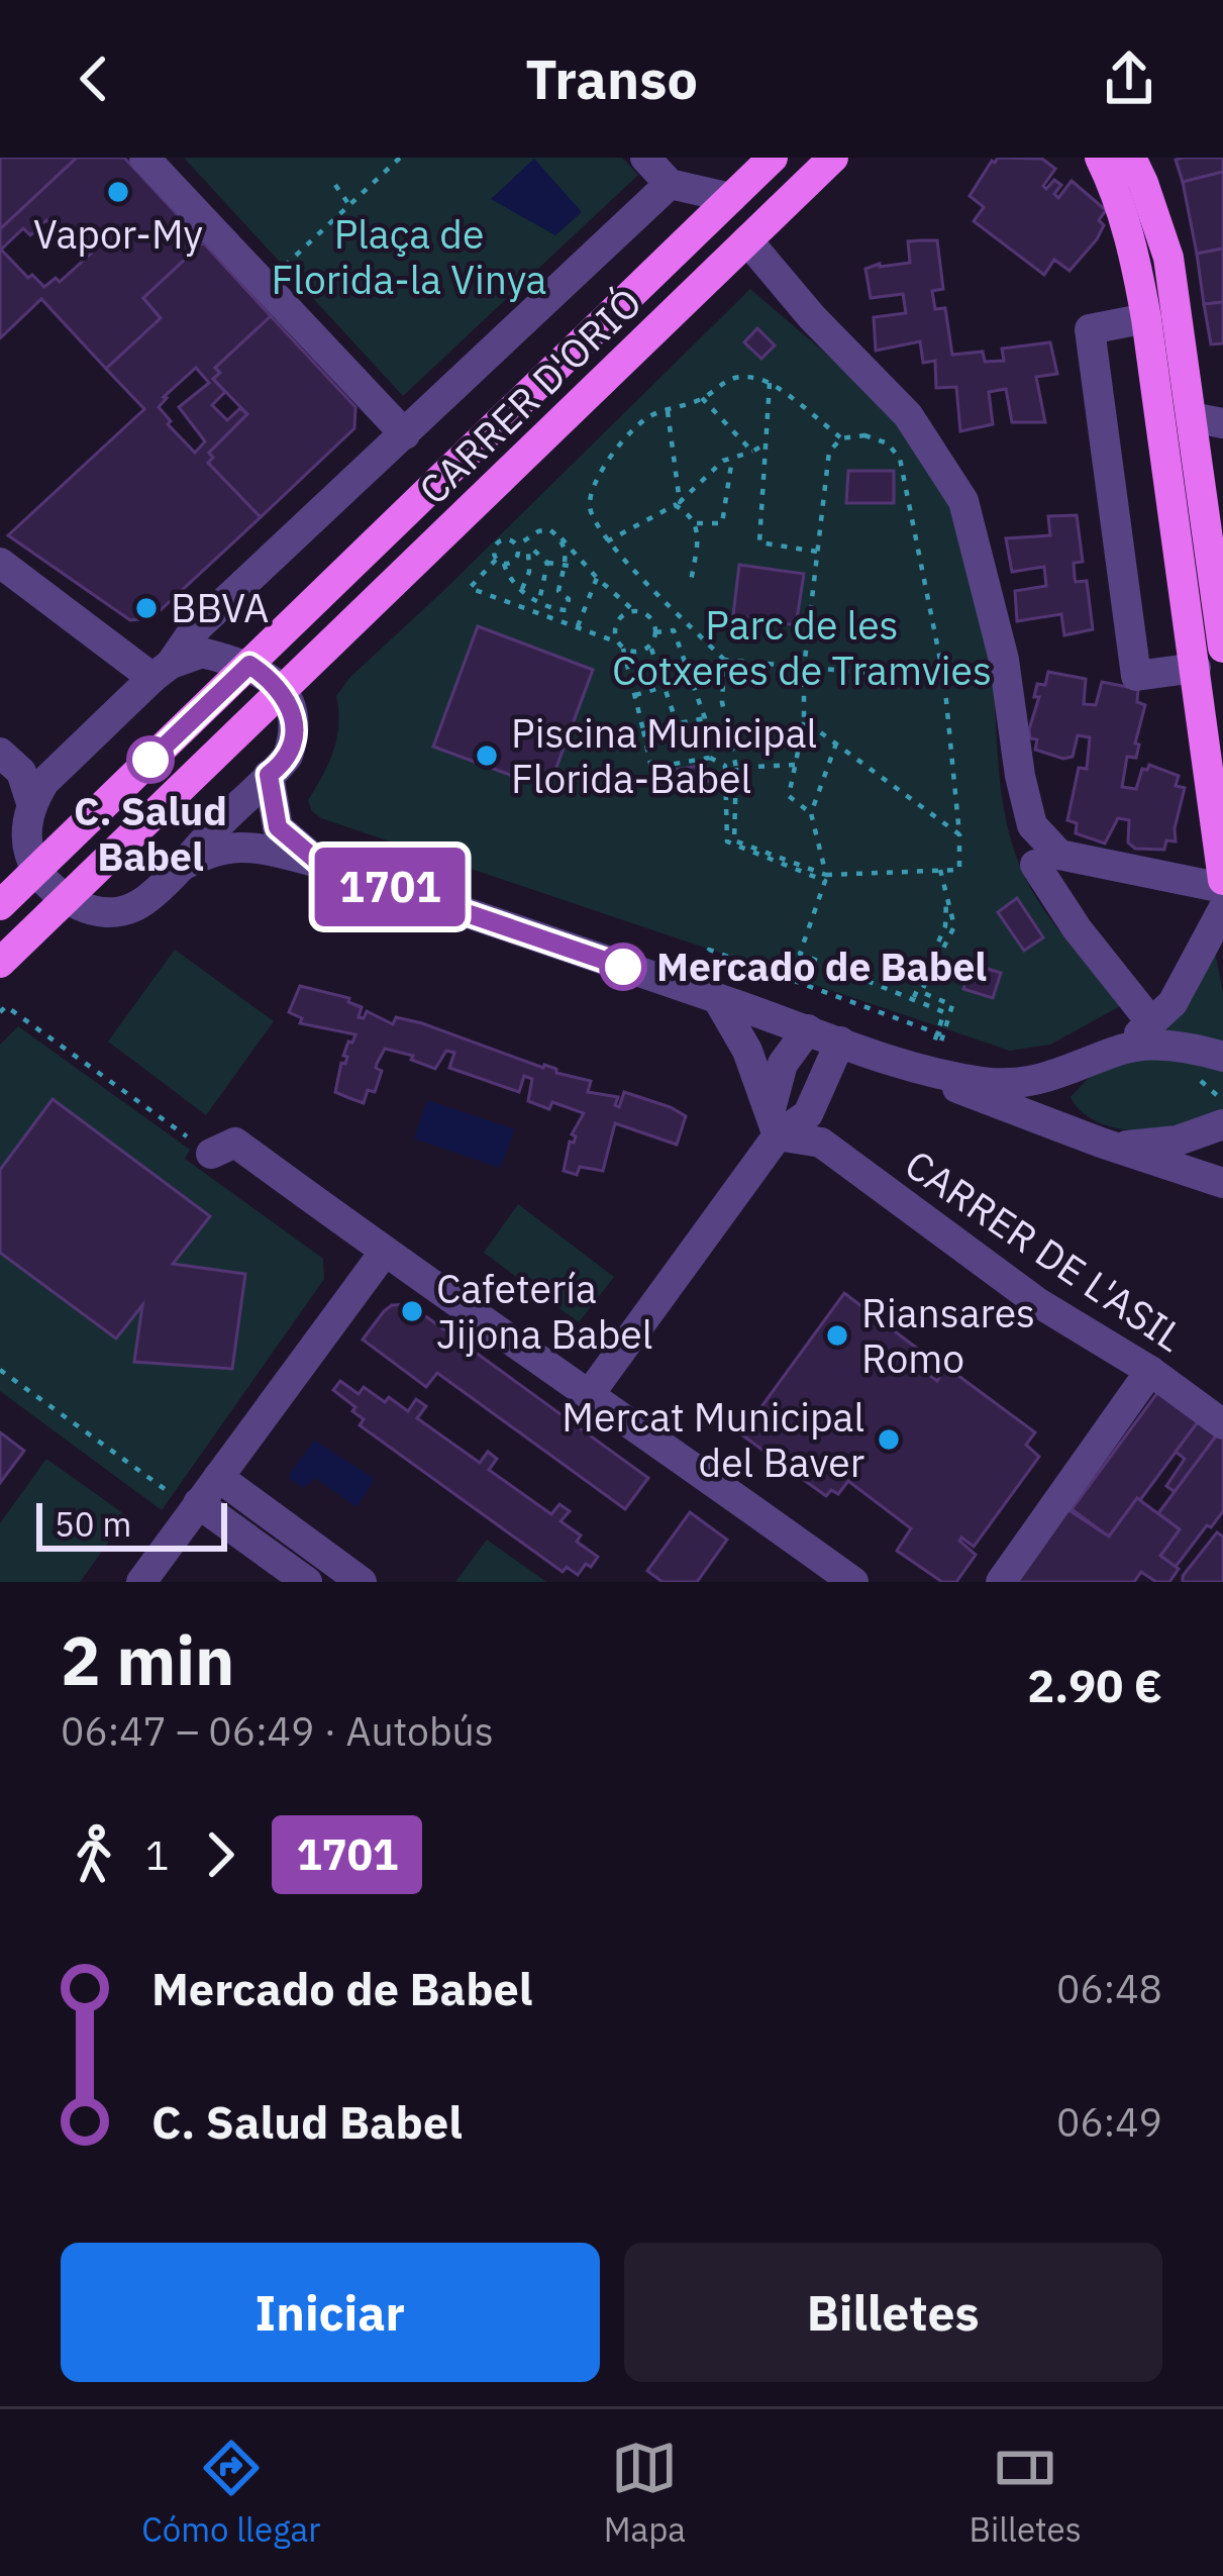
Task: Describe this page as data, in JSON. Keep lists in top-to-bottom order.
{
  "streets": {
    "main road": ["CARRER D'ORIÓ"],
    "street": ["CARRER DE L'ASIL"]
  },
  "parks": ["Plaça de Florida-la Vinya", "Parc de les Cotxeres de Tramvies"],
  "places": [
    "Vapor-My",
    "BBVA",
    "Piscina Municipal Florida-Babel",
    "C. Salud Babel",
    "Mercado de Babel",
    "Cafetería Jijona Babel",
    "Riansares Romo",
    "Mercat Municipal del Baver"
  ],
  "lines": ["bus line 1701"],
  "scale_bar": "50 m",
  "page": {
    "header": "Transo",
    "on_map": "1701",
    "scale": "50 m",
    "heading": ["2 min", "06:47 – 06:49 · Autobús", "2.90 €"],
    "legs": ["1", "1701"],
    "list": [
      {
        "name": "Mercado de Babel",
        "value": "06:48"
      },
      {
        "name": "C. Salud Babel",
        "value": "06:49"
      }
    ],
    "buttons": ["Iniciar", "Billetes"],
    "tabs": ["Cómo llegar", "Mapa", "Billetes"]
  }
}
